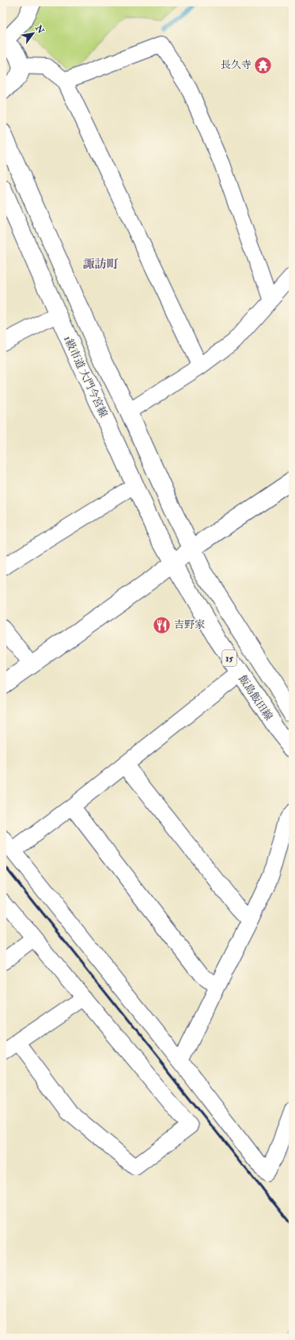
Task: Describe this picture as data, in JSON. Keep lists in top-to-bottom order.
{
  "streets": {
    "street": ["1級市道 大門今宮線", "15", "飯島飯田線"]
  },
  "crossings": [
    ["1級市道 大門今宮線", "飯島飯田線"]
  ],
  "districts": ["諏訪町"],
  "places": {
    "temple": ["長久寺"],
    "restaurant": ["吉野家"]
  },
  "north": "top right"
}
